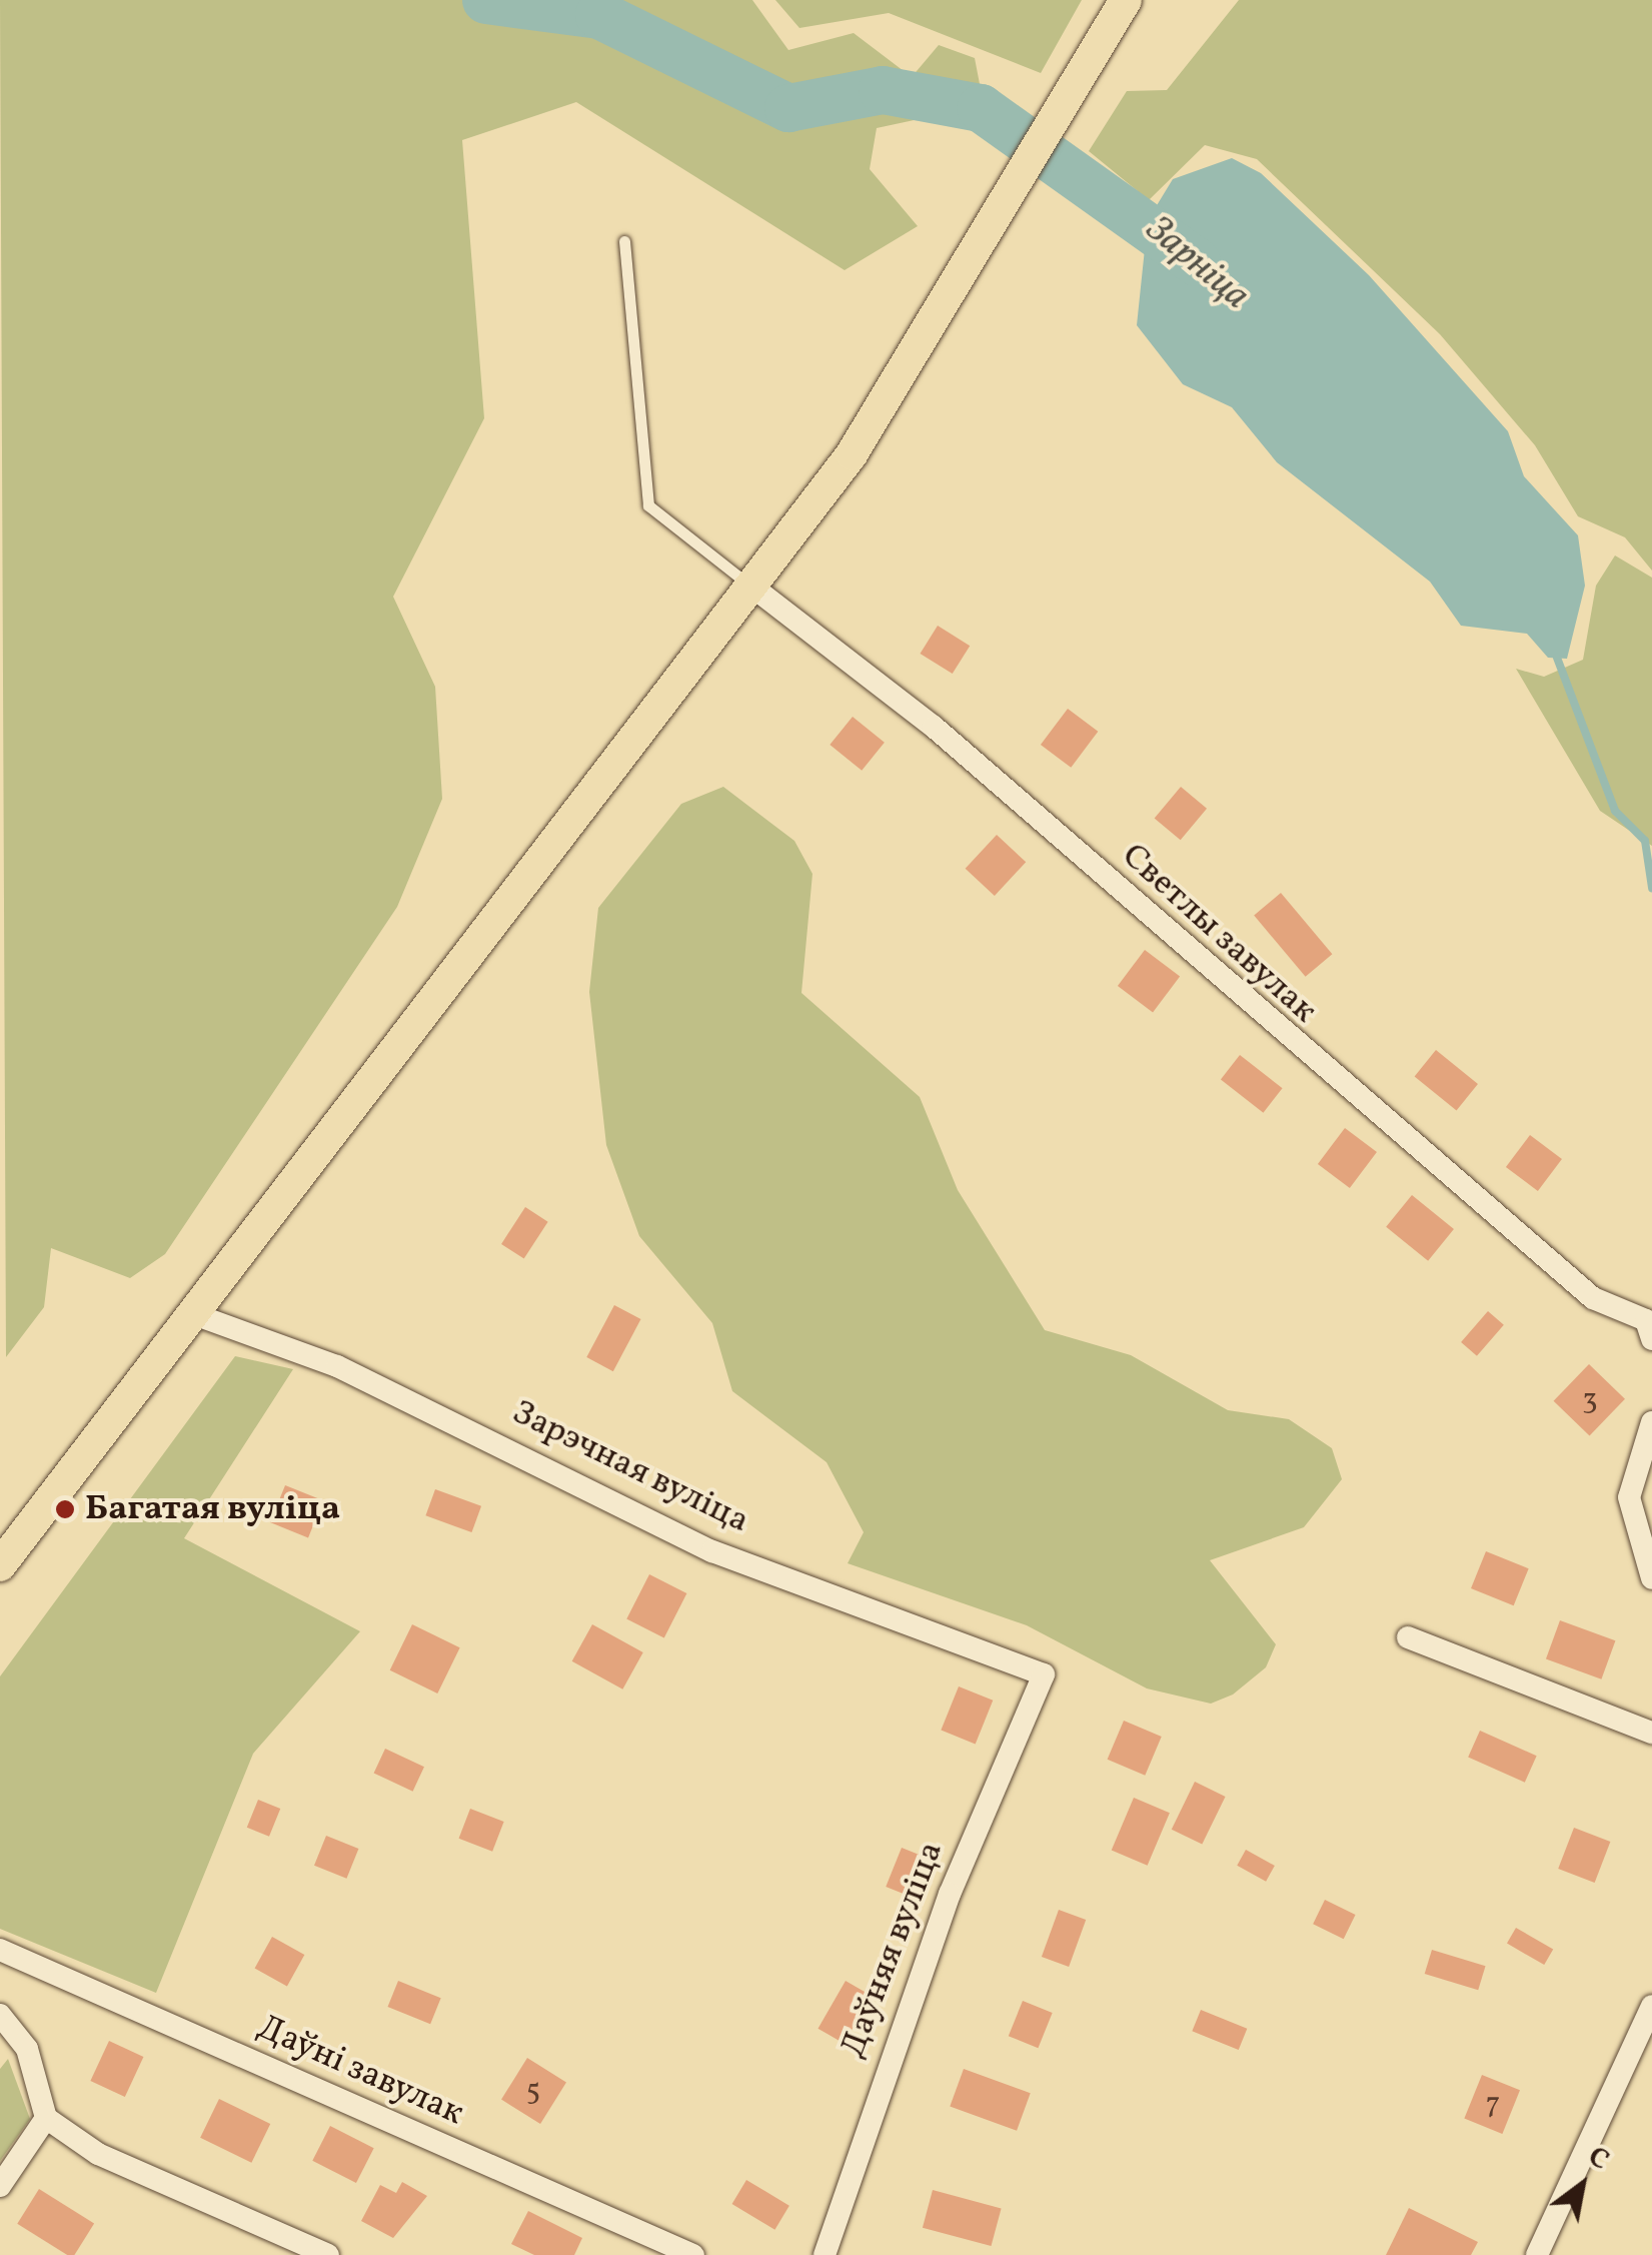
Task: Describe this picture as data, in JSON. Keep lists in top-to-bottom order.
{
  "streets": {
    "street": [
      "Светлы завулак",
      "Зарэчная вуліца",
      "Даўняя вуліца",
      "Даўні завулак"
    ]
  },
  "crossings": [
    ["Зарэчная вуліца", "Даўняя вуліца"]
  ],
  "water": ["Зарніца"],
  "places": ["Багатая вуліца"],
  "house_numbers": ["3", "5", "7"],
  "north": "top right"
}
